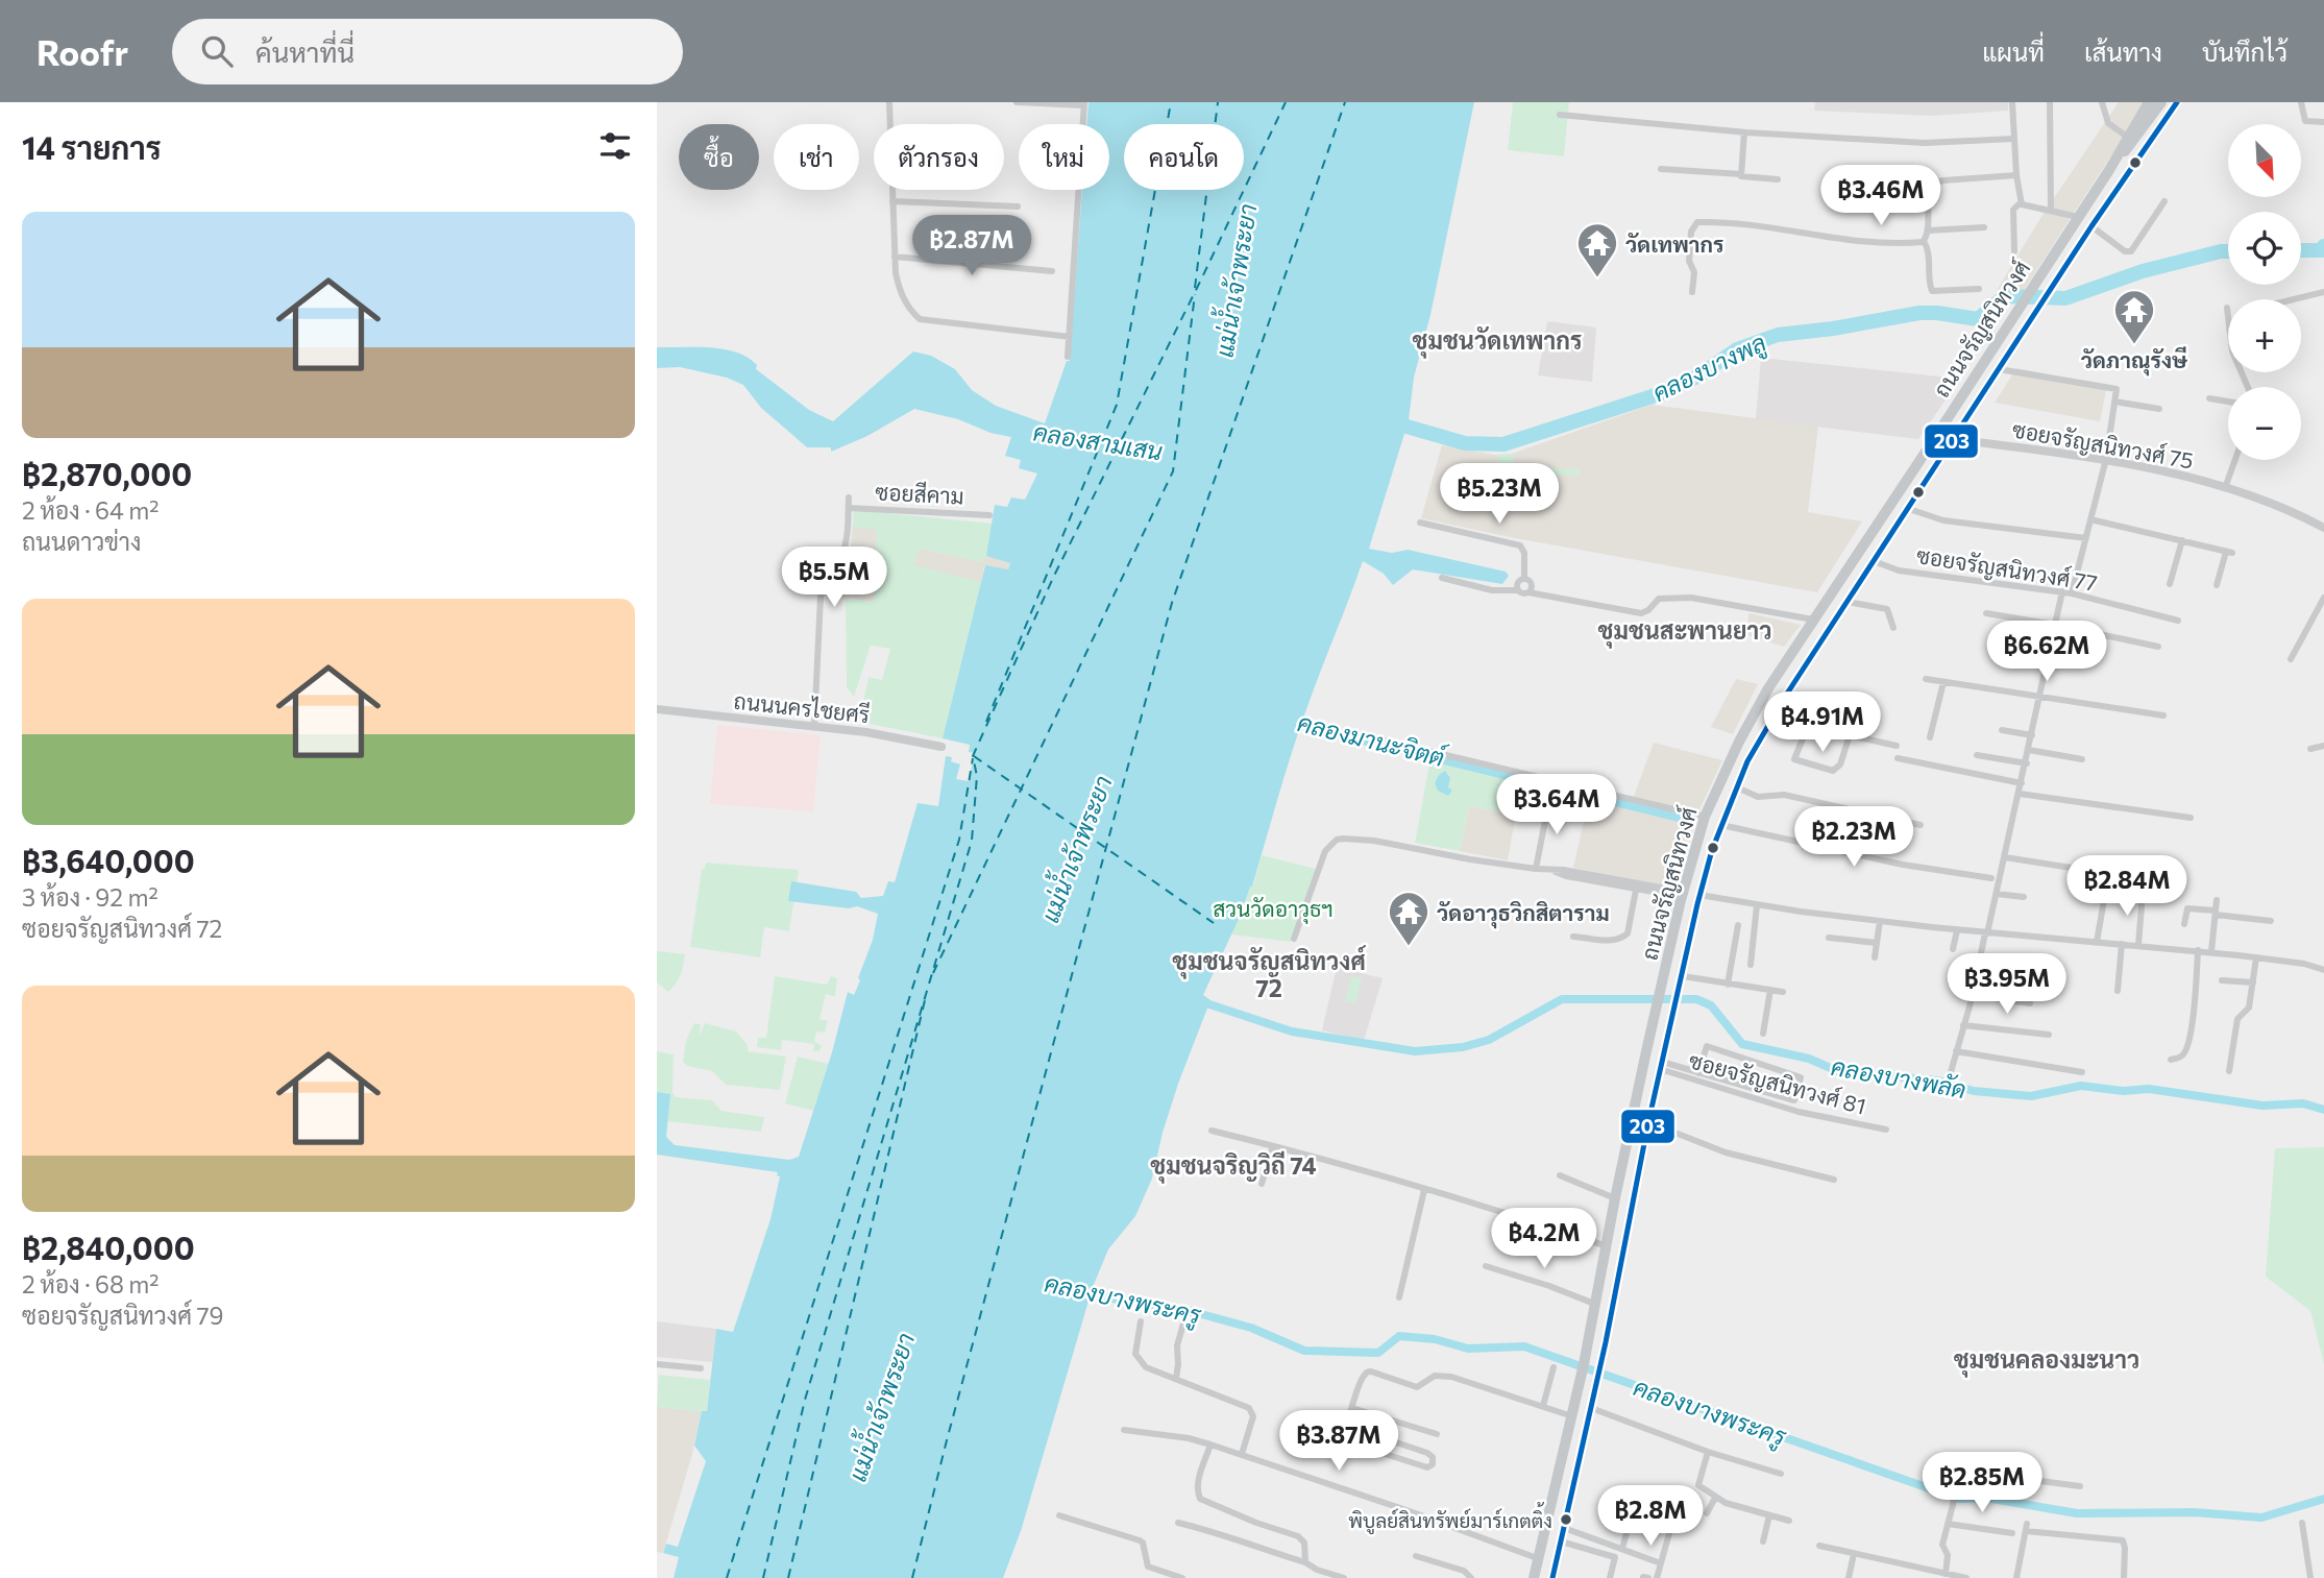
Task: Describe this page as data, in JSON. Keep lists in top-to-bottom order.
{
  "streets": {
    "main road": ["ถนนจรัญสนิทวงศ์"],
    "street": [
      "ซอยจรัญสนิทวงศ์ 75",
      "ซอยสีคาม",
      "ซอยจรัญสนิทวงศ์ 77",
      "ถนนนครไชยศรี",
      "ซอยจรัญสนิทวงศ์ 81"
    ]
  },
  "crossings": [
    ["ถนนจรัญสนิทวงศ์", "ซอยจรัญสนิทวงศ์ 75"],
    ["ถนนจรัญสนิทวงศ์", "ซอยจรัญสนิทวงศ์ 77"],
    ["ถนนจรัญสนิทวงศ์", "ซอยจรัญสนิทวงศ์ 81"],
    ["ซอยสีคาม", "ถนนนครไชยศรี"]
  ],
  "districts": [
    "ชุมชนวัดเทพากร",
    "ชุมชนสะพานยาว",
    "ชุมชนจรัญสนิทวงศ์ 72",
    "ชุมชนจริญวิถี 74",
    "ชุมชนคลองมะนาว"
  ],
  "water": [
    "แม่น้ำเจ้าพระยา",
    "คลองบางพลู",
    "คลองสามเสน",
    "คลองมานะจิตต์",
    "คลองบางพลัด",
    "คลองบางพระครู"
  ],
  "parks": ["สวนวัดอาวุธฯ"],
  "places": {
    "temple": ["วัดเทพากร", "วัดภาณุรังษี", "วัดอาวุธวิกสิตาราม"],
    "other": ["พิบูลย์สินทรัพย์มาร์เกตติ้ง"]
  },
  "lines": ["transit line 203"],
  "north": "bottom right",
  "page": {
    "header": "Roofr",
    "search": "ค้นหาที่นี่",
    "nav": ["แผนที่", "เส้นทาง", "บันทึกไว้"],
    "heading": "14 รายการ",
    "map_buttons": ["+", "−"],
    "chip": [
      "ซื้อ",
      "เช่า",
      "ตัวกรอง",
      "ใหม่",
      "คอนโด"
    ],
    "price": [
      "฿3.46M",
      "฿2.87M",
      "฿5.23M",
      "฿5.5M",
      "฿6.62M",
      "฿4.91M",
      "฿3.64M",
      "฿2.23M",
      "฿2.84M",
      "฿3.95M",
      "฿4.2M",
      "฿3.87M",
      "฿2.85M",
      "฿2.8M"
    ],
    "list": [
      {
        "name": "฿2,870,000",
        "note": "2 ห้อง · 64 m² · ถนนดาวข่าง"
      },
      {
        "name": "฿3,640,000",
        "note": "3 ห้อง · 92 m² · ซอยจรัญสนิทวงศ์ 72"
      },
      {
        "name": "฿2,840,000",
        "note": "2 ห้อง · 68 m² · ซอยจรัญสนิทวงศ์ 79"
      }
    ]
  }
}
